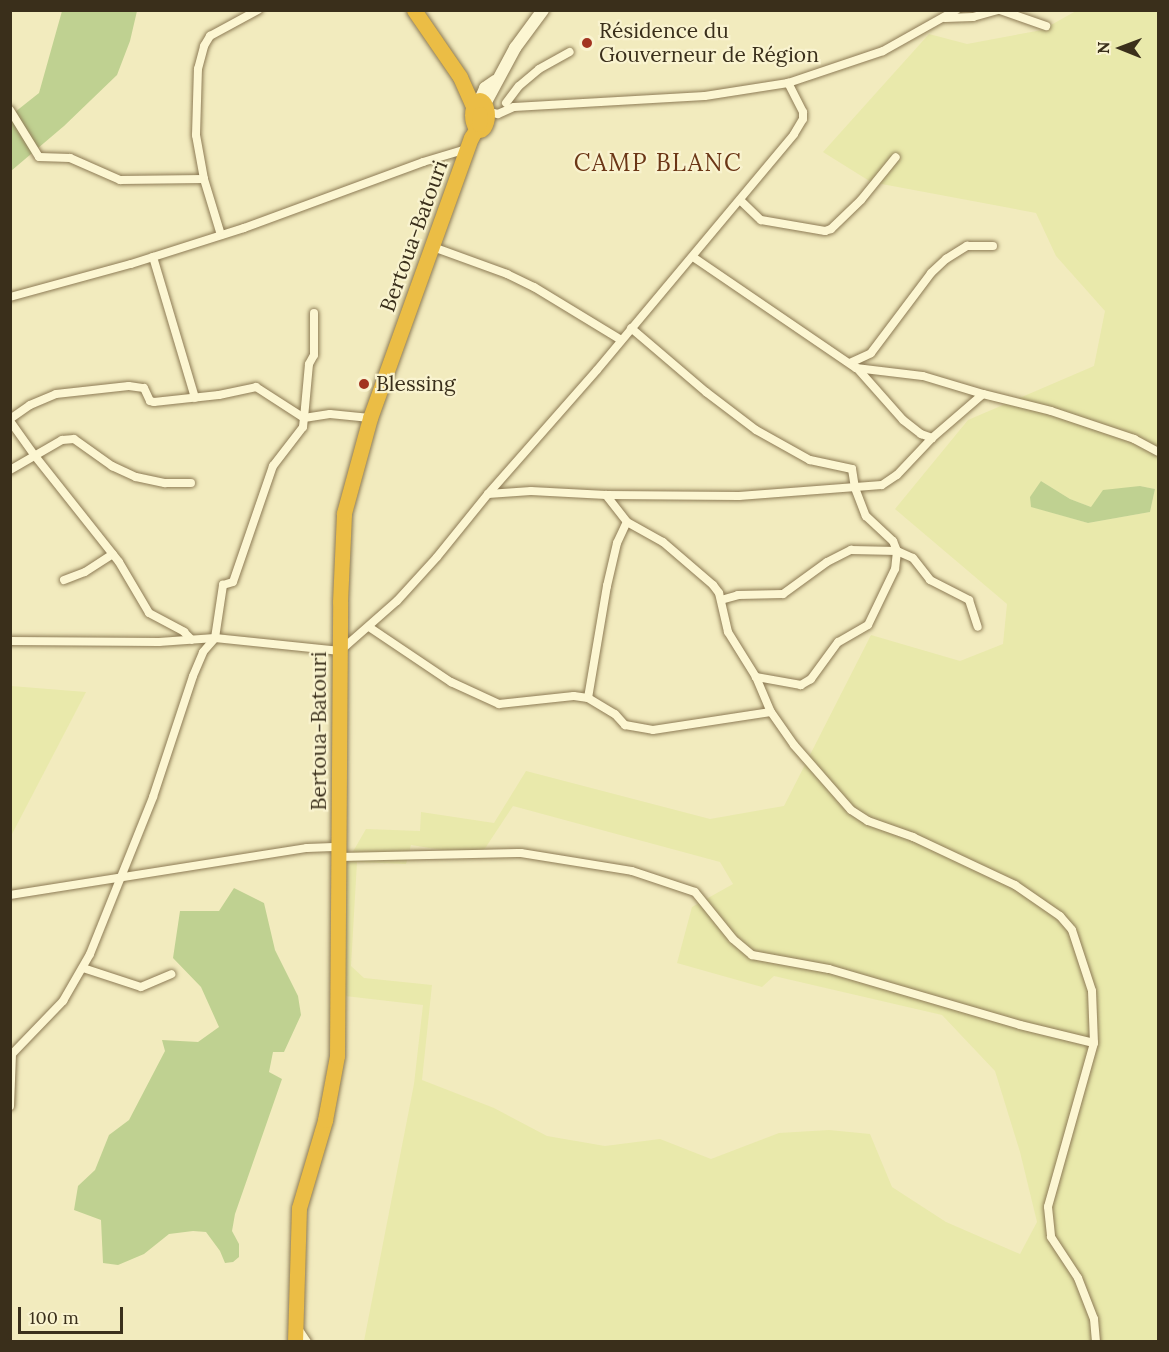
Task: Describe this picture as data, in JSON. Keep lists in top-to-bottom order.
{
  "streets": {
    "highway": ["Bertoua-Batouri"]
  },
  "districts": ["CAMP BLANC"],
  "places": ["Résidence du Gouverneur de Région", "Blessing"],
  "scale_bar": "100 m",
  "north": "left"
}
